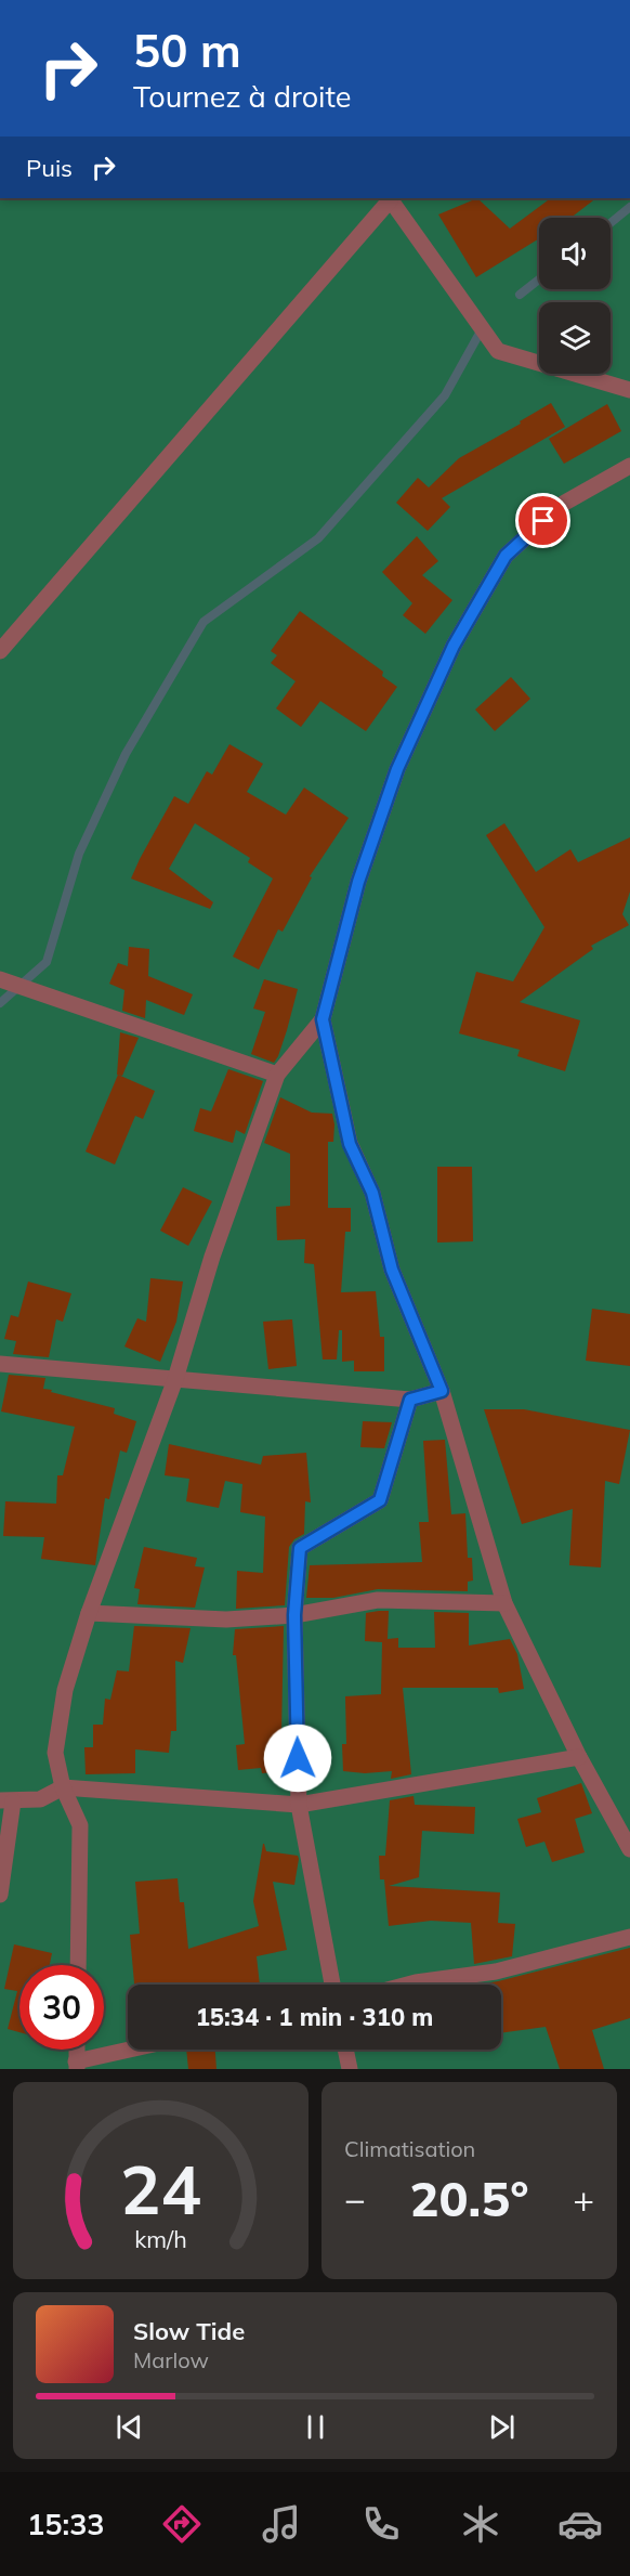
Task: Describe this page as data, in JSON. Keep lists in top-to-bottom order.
{
  "page": {
    "turn": ["50 m", "Tournez à droite"],
    "then": "Puis",
    "limit": "30",
    "trip": "15:34 · 1 min · 310 m",
    "tile": "Climatisation",
    "heat": ["−", "20.5°", "+"],
    "song": ["Slow Tide", "Marlow"],
    "tabs": "15:33",
    "gauge": ["24", "km/h"]
  }
}
